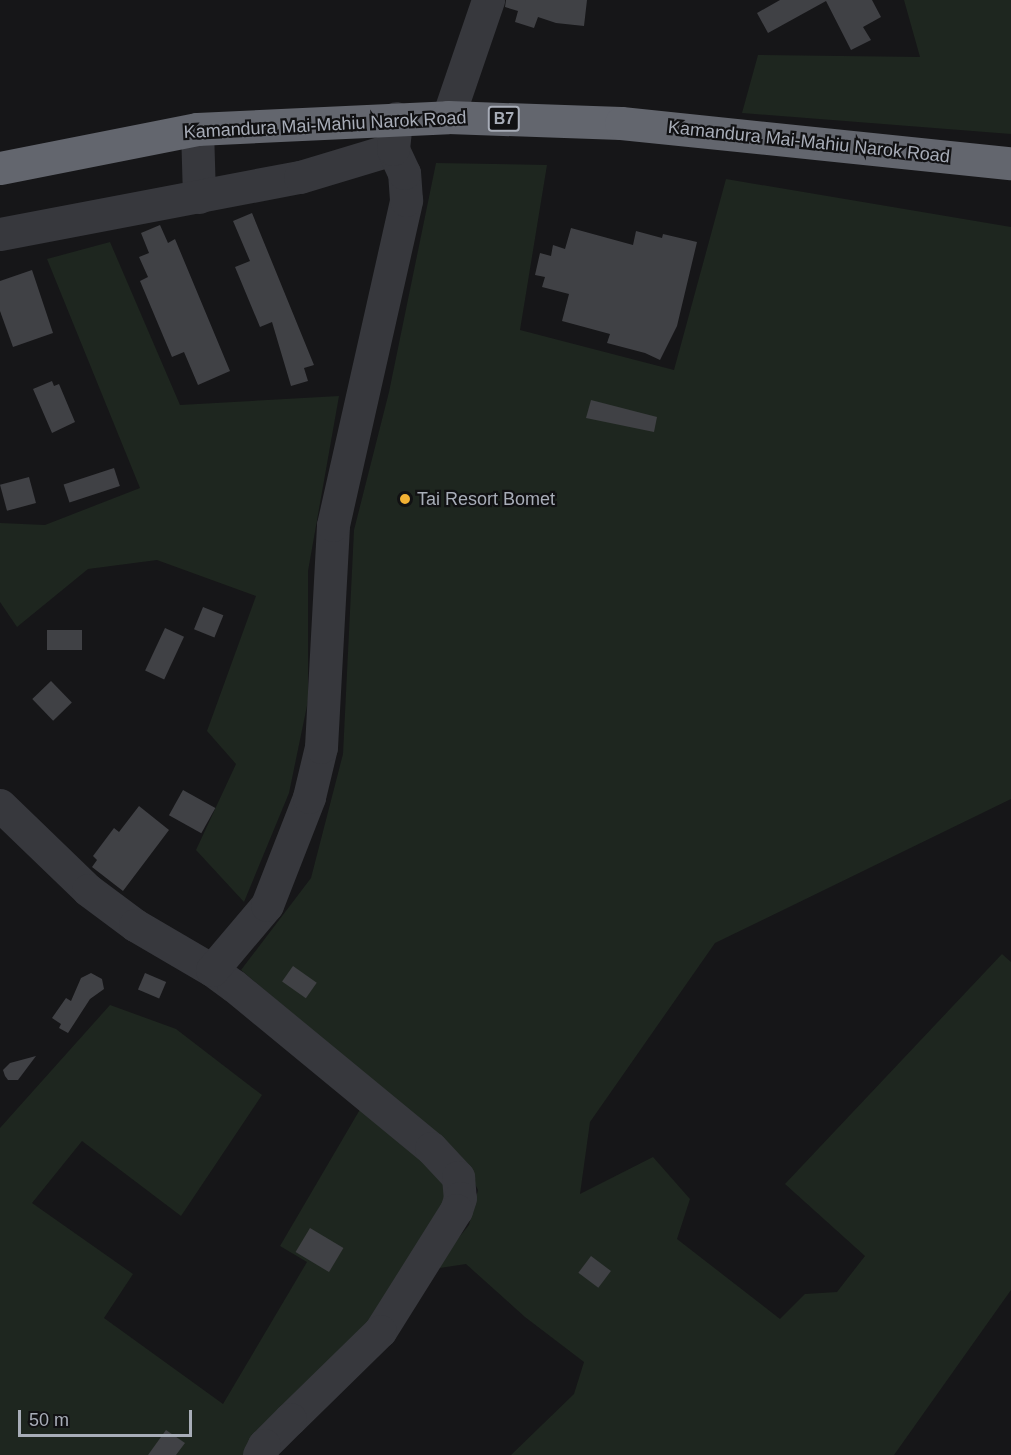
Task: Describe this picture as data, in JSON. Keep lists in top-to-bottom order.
{
  "streets": {
    "highway": ["B7", "Kamandura Mai-Mahiu Narok Road"]
  },
  "places": ["Tai Resort Bomet"],
  "scale_bar": "50 m"
}
